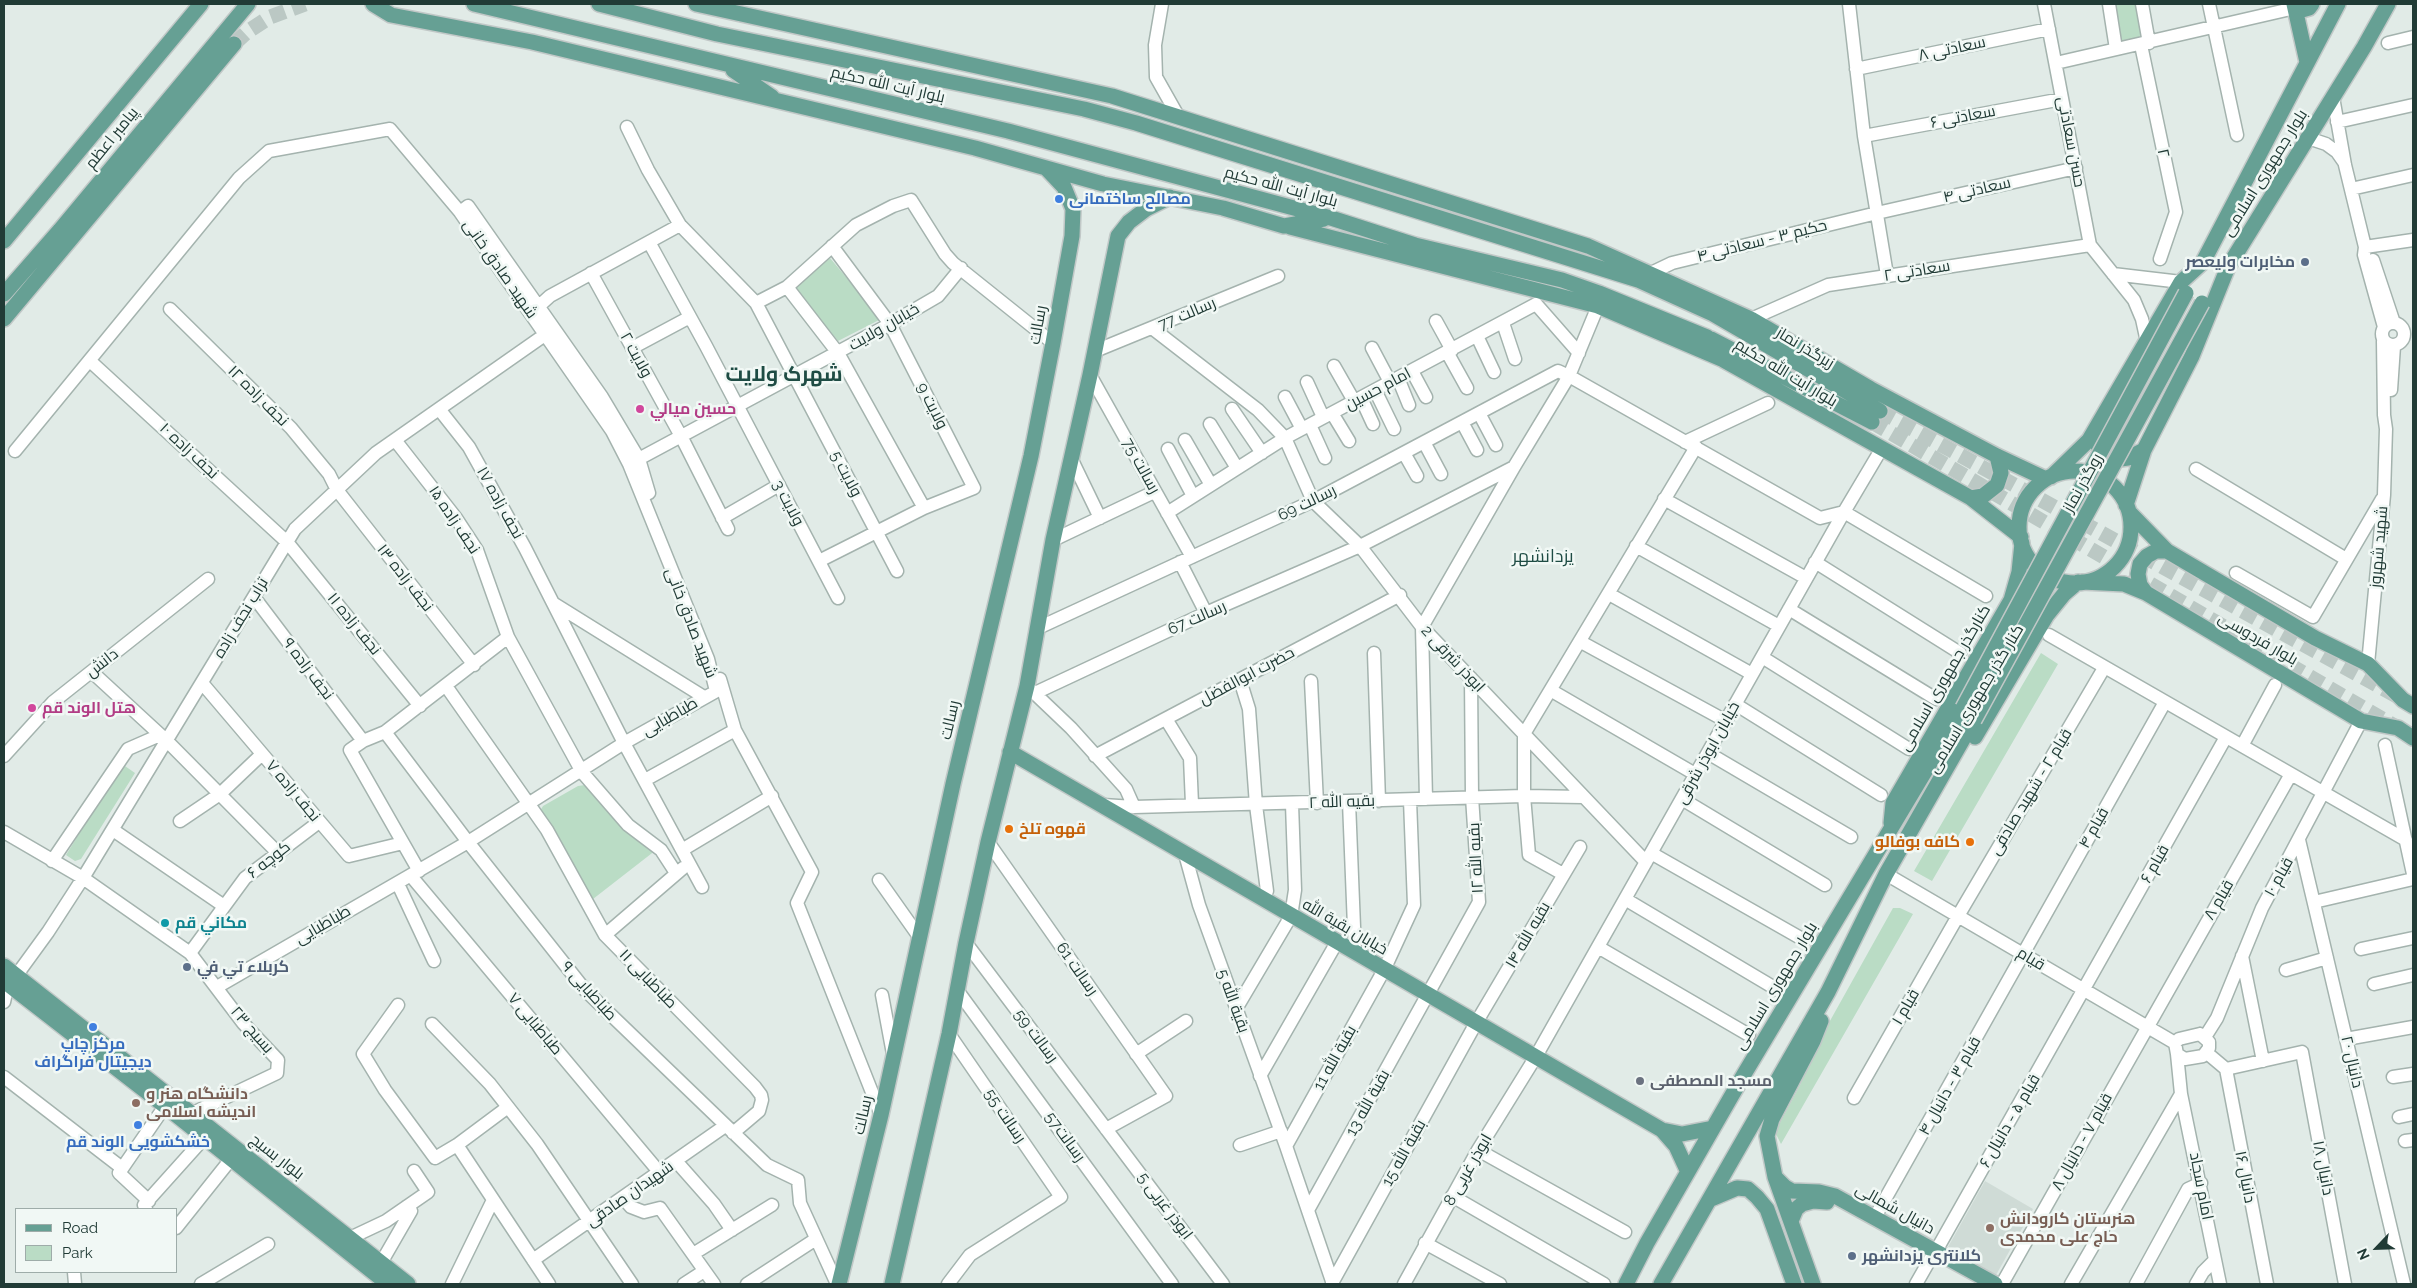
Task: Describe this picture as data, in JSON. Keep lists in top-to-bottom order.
{
  "streets": {
    "main road": [
      "بلوار آیت الله حکیم",
      "پیامبر اعظم",
      "بلوار جمهوری اسلامی",
      "رسالت",
      "زیرگذر نماز",
      "روگذر نماز",
      "بلوار فردوسی",
      "کنارگذر جمهوری اسلامی",
      "کنار گذر جمهوری اسلامی",
      "خیابان بقیة الله",
      "بلوار بسیج",
      "دانیال شمالی"
    ],
    "street": [
      "سعادتی ۸",
      "سعادتی ۶",
      "حسن سعادتی",
      "۲",
      "سعادتی ۴",
      "حکیم ۳ - سعادتی ۴",
      "شهید صادق خانی",
      "سعادتی ۲",
      "رسالت 77",
      "خیابان ولایت",
      "ولایت ۲",
      "امام حسین",
      "نجف زاده ۱۲",
      "ولایت 9",
      "نجف زاده ۱۰",
      "رسالت 75",
      "ولایت 5",
      "نجف زاده ۱۷",
      "ولایت 3",
      "رسالت 69",
      "نجف زاده ۱۵",
      "شهید شهروز",
      "نجف زاده ۱۳",
      "تراب نجف زاده",
      "رسالت 67",
      "نجف زاده ۱۱",
      "ابوذر شرقی 2",
      "دانش",
      "نجف زاده ۹",
      "حضرت ابوالفضل",
      "طباطبایی",
      "خیابان ابوذر شرقی",
      "نجف زاده ۷",
      "قیام ۲ - شهید صادقی",
      "بقیه الله ۲",
      "قیام ۴",
      "بقیه الله ۱۲",
      "کوچه ۶",
      "قیام ۶",
      "قیام ۱۰",
      "قیام ۸",
      "بقیه الله ۱۴",
      "قیام",
      "رسالت 61",
      "طباطبایی ۱۱",
      "طباطبایی ۹",
      "بقیة الله 5",
      "قیام ۱",
      "طباطبایی ۷",
      "بسیج ۲۳",
      "رسالت 59",
      "بقیة الله 11",
      "دانیال ۲۰",
      "قیام ۳ - دانیال ۴",
      "بقیة الله 13",
      "رسالت 55",
      "قیام ۵ - دانیال ۶",
      "رسالت57",
      "قیام ۷ - دانیال ۸",
      "بقیة الله 15",
      "دانیال ۱۸",
      "ابوذر غربی 8",
      "دانیال ۱۶",
      "امام سجاد",
      "شهیدان صادقی",
      "ابوذر غربی 5"
    ]
  },
  "crossings": [
    ["سعادتی ۸", "حسن سعادتی"],
    ["بلوار آیت الله حکیم", "بلوار جمهوری اسلامی"],
    ["بلوار آیت الله حکیم", "حکیم ۳ - سعادتی ۴"],
    ["بلوار آیت الله حکیم", "سعادتی ۲"],
    ["بلوار آیت الله حکیم", "زیرگذر نماز"],
    ["بلوار آیت الله حکیم", "بلوار فردوسی"],
    ["بلوار آیت الله حکیم", "کنارگذر جمهوری اسلامی"],
    ["بلوار آیت الله حکیم", "کنار گذر جمهوری اسلامی"],
    ["بلوار آیت الله حکیم", "خیابان ابوذر شرقی"],
    ["سعادتی ۶", "حسن سعادتی"],
    ["حسن سعادتی", "سعادتی ۴"],
    ["حسن سعادتی", "سعادتی ۲"],
    ["بلوار جمهوری اسلامی", "روگذر نماز"],
    ["بلوار جمهوری اسلامی", "بلوار فردوسی"],
    ["بلوار جمهوری اسلامی", "کنارگذر جمهوری اسلامی"],
    ["بلوار جمهوری اسلامی", "کنار گذر جمهوری اسلامی"],
    ["بلوار جمهوری اسلامی", "خیابان بقیة الله"],
    ["سعادتی ۴", "حکیم ۳ - سعادتی ۴"],
    ["شهید صادق خانی", "خیابان ولایت"],
    ["شهید صادق خانی", "تراب نجف زاده"],
    ["شهید صادق خانی", "طباطبایی"],
    ["رسالت 77", "ابوذر شرقی 2"],
    ["خیابان ولایت", "ولایت ۲"],
    ["خیابان ولایت", "ولایت 9"],
    ["خیابان ولایت", "ولایت 5"],
    ["خیابان ولایت", "ولایت 3"],
    ["امام حسین", "رسالت 75"],
    ["امام حسین", "ابوذر شرقی 2"],
    ["نجف زاده ۱۲", "نجف زاده ۱۳"],
    ["نجف زاده ۱۲", "تراب نجف زاده"],
    ["نجف زاده ۱۰", "تراب نجف زاده"],
    ["نجف زاده ۱۰", "نجف زاده ۱۱"],
    ["رسالت 75", "رسالت 69"],
    ["روگذر نماز", "کنار گذر جمهوری اسلامی"],
    ["نجف زاده ۱۷", "تراب نجف زاده"],
    ["نجف زاده ۱۷", "طباطبایی"],
    ["رسالت 69", "ابوذر شرقی 2"],
    ["نجف زاده ۱۵", "تراب نجف زاده"],
    ["نجف زاده ۱۵", "طباطبایی"],
    ["شهید شهروز", "بلوار فردوسی"],
    ["نجف زاده ۱۳", "تراب نجف زاده"],
    ["تراب نجف زاده", "نجف زاده ۱۱"],
    ["تراب نجف زاده", "نجف زاده ۹"],
    ["تراب نجف زاده", "نجف زاده ۷"],
    ["تراب نجف زاده", "بلوار بسیج"],
    ["رسالت 67", "ابوذر شرقی 2"],
    ["بلوار فردوسی", "کنارگذر جمهوری اسلامی"],
    ["بلوار فردوسی", "کنار گذر جمهوری اسلامی"],
    ["بلوار فردوسی", "قیام ۱۰"],
    ["ابوذر شرقی 2", "حضرت ابوالفضل"],
    ["ابوذر شرقی 2", "خیابان ابوذر شرقی"],
    ["ابوذر شرقی 2", "بقیه الله ۲"],
    ["ابوذر شرقی 2", "بقیه الله ۱۲"],
    ["نجف زاده ۹", "طباطبایی ۷"],
    ["کنارگذر جمهوری اسلامی", "کنار گذر جمهوری اسلامی"],
    ["طباطبایی", "طباطبایی ۱۱"],
    ["طباطبایی", "طباطبایی ۹"],
    ["طباطبایی", "طباطبایی ۷"],
    ["طباطبایی", "بسیج ۲۳"],
    ["خیابان ابوذر شرقی", "خیابان بقیة الله"],
    ["خیابان ابوذر شرقی", "ابوذر غربی 8"],
    ["نجف زاده ۷", "کوچه ۶"],
    ["نجف زاده ۷", "طباطبایی ۷"],
    ["قیام ۲ - شهید صادقی", "قیام"],
    ["قیام ۲ - شهید صادقی", "قیام ۱"],
    ["بقیه الله ۲", "بقیه الله ۱۲"],
    ["بقیه الله ۲", "خیابان بقیة الله"],
    ["بقیه الله ۲", "بقیة الله 11"],
    ["قیام ۴", "قیام"],
    ["قیام ۴", "قیام ۳ - دانیال ۴"],
    ["بقیه الله ۱۲", "خیابان بقیة الله"],
    ["بقیه الله ۱۲", "بقیة الله 13"],
    ["قیام ۶", "قیام"],
    ["قیام ۶", "قیام ۵ - دانیال ۶"],
    ["قیام ۱۰", "قیام"],
    ["قیام ۱۰", "دانیال ۲۰"],
    ["قیام ۱۰", "امام سجاد"],
    ["قیام ۸", "قیام"],
    ["قیام ۸", "قیام ۷ - دانیال ۸"],
    ["خیابان بقیة الله", "بقیه الله ۱۴"],
    ["خیابان بقیة الله", "بقیة الله 5"],
    ["خیابان بقیة الله", "بقیة الله 11"],
    ["خیابان بقیة الله", "بقیة الله 13"],
    ["خیابان بقیة الله", "بقیة الله 15"],
    ["خیابان بقیة الله", "ابوذر غربی 8"],
    ["بقیه الله ۱۴", "بقیة الله 15"],
    ["قیام", "قیام ۱"],
    ["قیام", "قیام ۳ - دانیال ۴"],
    ["قیام", "قیام ۵ - دانیال ۶"],
    ["قیام", "قیام ۷ - دانیال ۸"],
    ["قیام", "امام سجاد"],
    ["رسالت 61", "رسالت 59"],
    ["رسالت 61", "ابوذر غربی 5"],
    ["طباطبایی ۱۱", "طباطبایی ۹"],
    ["طباطبایی ۱۱", "شهیدان صادقی"],
    ["طباطبایی ۹", "شهیدان صادقی"],
    ["بقیة الله 5", "بقیة الله 11"],
    ["بقیة الله 5", "بقیة الله 13"],
    ["بقیة الله 5", "بقیة الله 15"],
    ["طباطبایی ۷", "شهیدان صادقی"],
    ["بسیج ۲۳", "بلوار بسیج"],
    ["رسالت 59", "ابوذر غربی 5"],
    ["قیام ۳ - دانیال ۴", "دانیال شمالی"],
    ["قیام ۵ - دانیال ۶", "دانیال شمالی"]
  ],
  "districts": ["شهرک ولایت", "یزدانشهر"],
  "places": [
    "مصالح ساختمانی",
    "مخابرات ولیعصر",
    "حسين ميالي",
    "هتل الوند قم",
    "قهوه تلخ",
    "کافه بوفالو",
    "مكاني قم",
    "كربلاء تي في",
    "مرکز چاپ دیجیتال فراگراف",
    "مسجد المصطفی",
    "دانشگاه هنر و اندیشه اسلامی",
    "خشکشویی الوند قم",
    "هنرستان کارودانش حاج علی محمدی",
    "کلانتری یزدانشهر"
  ],
  "legend": ["Road", "Park"],
  "north": "bottom left"
}
